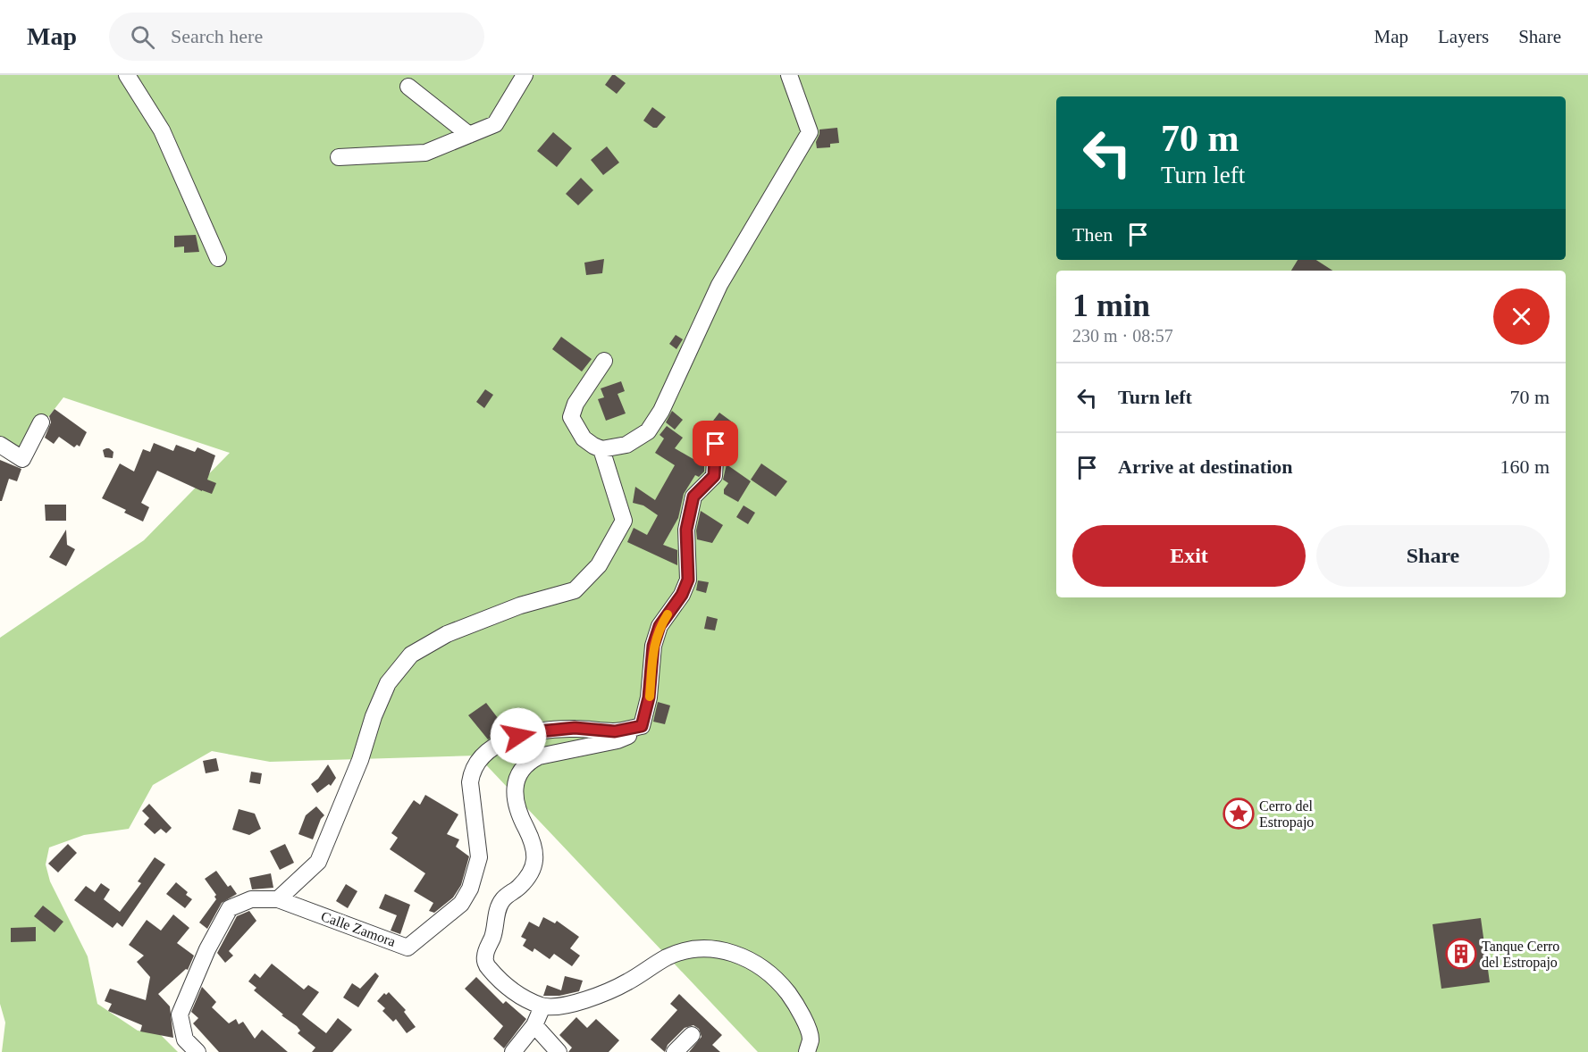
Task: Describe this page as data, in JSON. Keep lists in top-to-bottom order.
{
  "streets": {
    "street": ["Calle Zamora"]
  },
  "places": {
    "place": ["Cerro del Estropajo"],
    "building": ["Tanque Cerro del Estropajo"]
  },
  "page": {
    "header": "Map",
    "search": "Search here",
    "nav": ["Map", "Layers", "Share"],
    "turn": ["70 m", "Turn left"],
    "then": "Then",
    "heading": ["1 min", "230 m · 08:57"],
    "list": [
      {
        "name": "Turn left",
        "value": "70 m"
      },
      {
        "name": "Arrive at destination",
        "value": "160 m"
      }
    ],
    "buttons": ["Exit", "Share"]
  }
}
